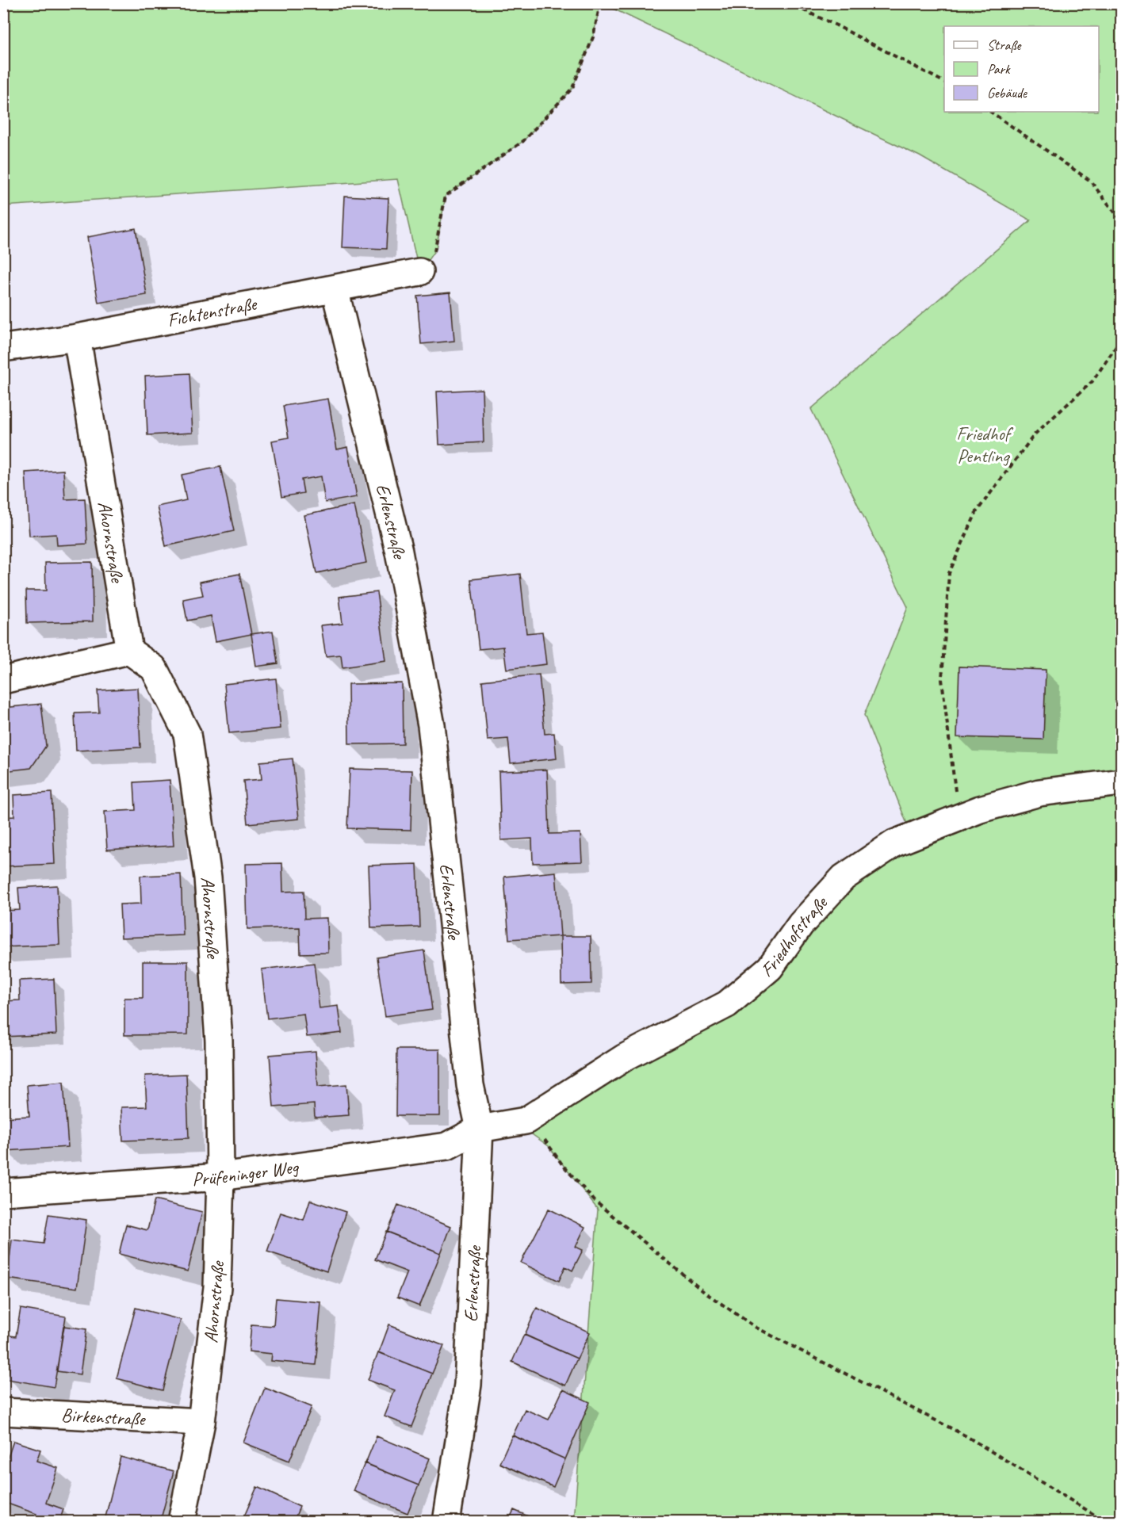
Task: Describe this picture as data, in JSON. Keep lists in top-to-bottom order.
{
  "streets": {
    "street": [
      "Fichtenstraße",
      "Erlenstraße",
      "Ahornstraße",
      "Friedhofstraße",
      "Prüfeninger Weg",
      "Birkenstraße"
    ]
  },
  "crossings": [
    ["Fichtenstraße", "Erlenstraße"],
    ["Fichtenstraße", "Ahornstraße"],
    ["Erlenstraße", "Friedhofstraße"],
    ["Erlenstraße", "Prüfeninger Weg"],
    ["Ahornstraße", "Prüfeninger Weg"],
    ["Ahornstraße", "Birkenstraße"],
    ["Friedhofstraße", "Prüfeninger Weg"]
  ],
  "parks": ["Friedhof Pentling"],
  "legend": ["Straße", "Park", "Gebäude"]
}
